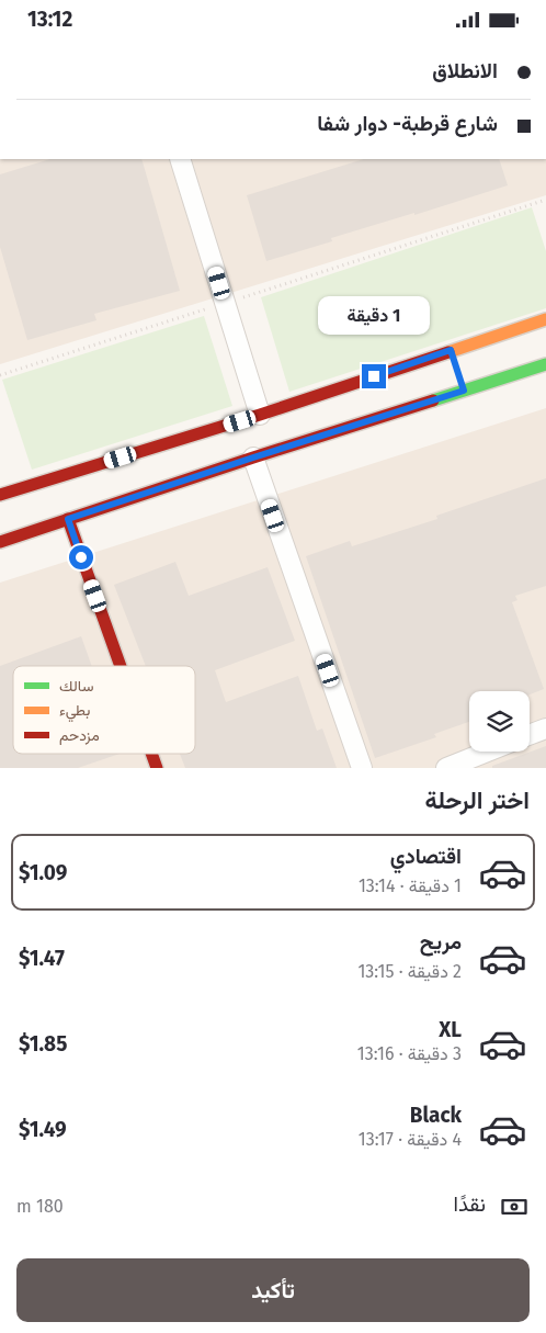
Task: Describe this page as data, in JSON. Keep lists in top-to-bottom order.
{
  "legend": ["سالك", "بطيء", "مزدحم"],
  "page": {
    "status": "13:12",
    "banner": ["الانطلاق", "شارع قرطبة- دوار شفا"],
    "bubble": "1 دقيقة",
    "heading": "اختر الرحلة",
    "list": [
      {
        "name": "اقتصادي",
        "note": "1 دقيقة · 13:14",
        "value": "$1.09"
      },
      {
        "name": "مريح",
        "note": "2 دقيقة · 13:15",
        "value": "$1.47"
      },
      {
        "name": "XL",
        "note": "3 دقيقة · 13:16",
        "value": "$1.85"
      },
      {
        "name": "Black",
        "note": "4 دقيقة · 13:17",
        "value": "$1.49"
      }
    ],
    "pay": ["نقدًا", "180 m"],
    "buttons": "تأكيد"
  }
}
